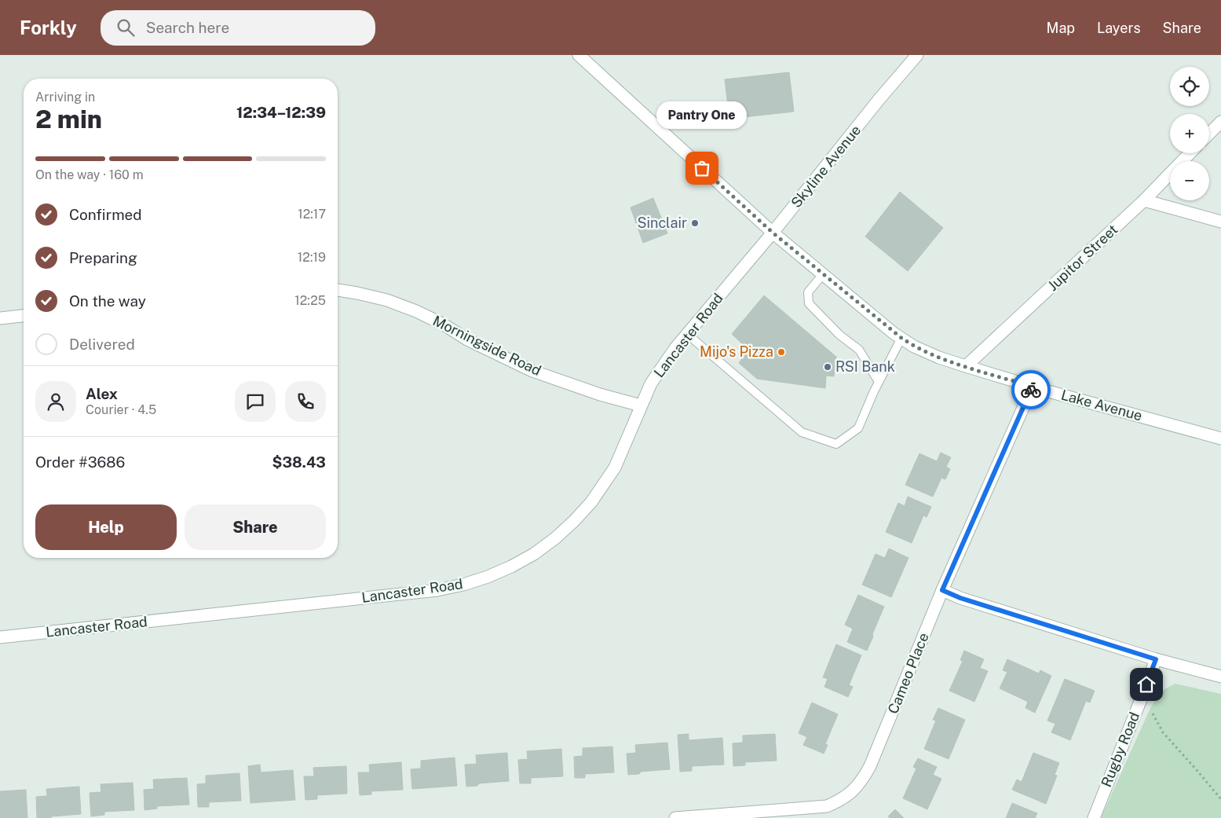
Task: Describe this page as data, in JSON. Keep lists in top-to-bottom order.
{
  "streets": {
    "street": [
      "Skyline Avenue",
      "Jupitor Street",
      "Lancaster Road",
      "Morningside Road",
      "Lake Avenue",
      "Cameo Place",
      "Rugby Road"
    ]
  },
  "crossings": [
    ["Skyline Avenue", "Lancaster Road"],
    ["Skyline Avenue", "Lake Avenue"],
    ["Jupitor Street", "Lake Avenue"],
    ["Lancaster Road", "Morningside Road"],
    ["Lancaster Road", "Lake Avenue"],
    ["Lake Avenue", "Cameo Place"]
  ],
  "places": [
    "Pantry One",
    "Sinclair",
    "Mijo's Pizza",
    "RSI Bank"
  ],
  "page": {
    "header": "Forkly",
    "search": "Search here",
    "nav": ["Map", "Layers", "Share"],
    "map_buttons": ["+", "−"],
    "heading": ["2 min", "Arriving in", "12:34–12:39"],
    "panel": [
      "Alex",
      "Courier · 4.5",
      "Order #3686",
      "$38.43"
    ],
    "bubble": "Pantry One",
    "bar": "On the way · 160 m",
    "list": [
      ["Confirmed", "12:17"],
      ["Preparing", "12:19"],
      ["On the way", "12:25"],
      "Delivered"
    ],
    "buttons": ["Help", "Share"]
  }
}
